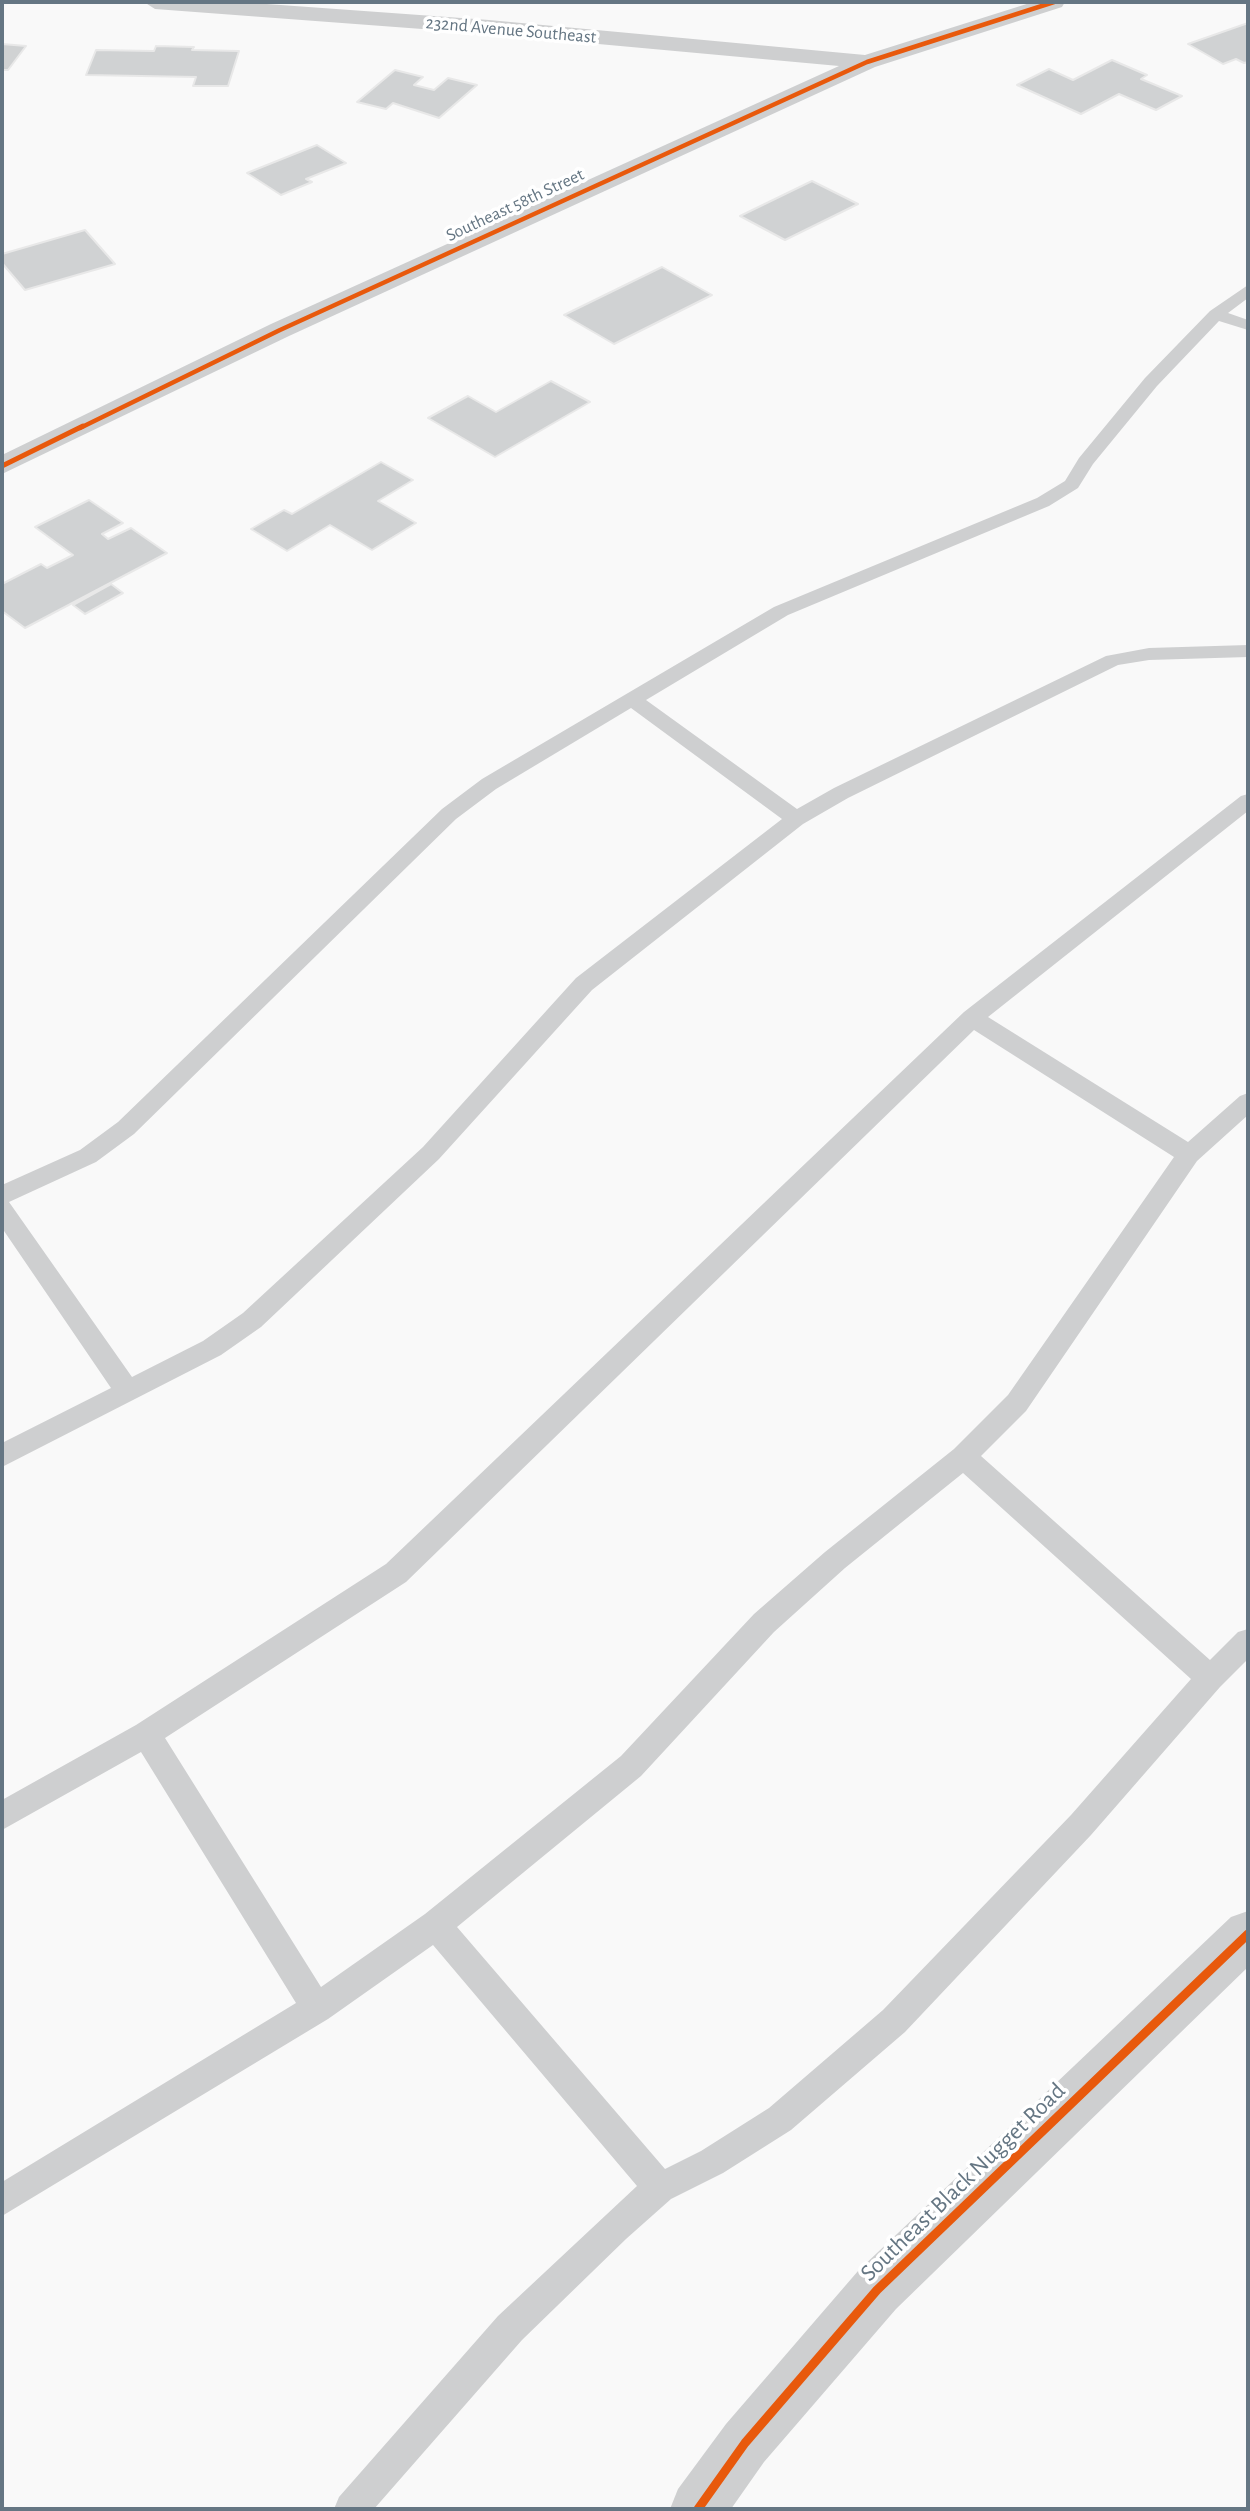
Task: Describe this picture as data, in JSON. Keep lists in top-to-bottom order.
{
  "streets": {
    "street": ["232nd Avenue Southeast", "Southeast 58th Street", "Southeast Black Nugget Road"]
  },
  "crossings": [
    ["232nd Avenue Southeast", "Southeast 58th Street"]
  ]
}
